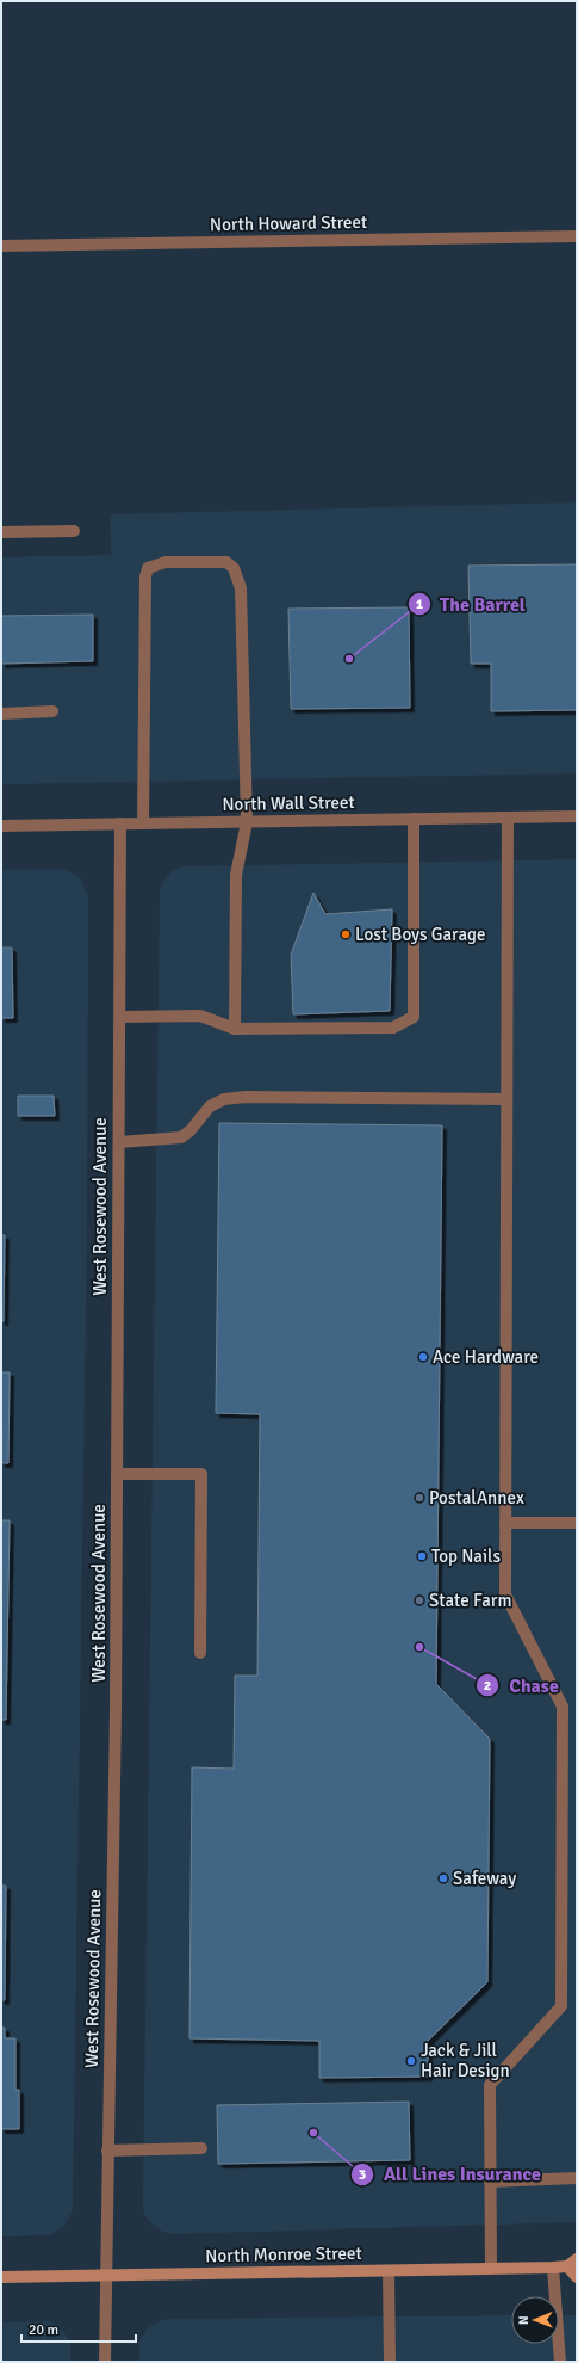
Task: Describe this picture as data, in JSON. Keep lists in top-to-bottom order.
{
  "streets": {
    "main road": ["North Monroe Street"],
    "street": ["North Howard Street", "North Wall Street", "West Rosewood Avenue"]
  },
  "crossings": [
    ["North Wall Street", "West Rosewood Avenue"],
    ["West Rosewood Avenue", "North Monroe Street"]
  ],
  "places": [
    "The Barrel",
    "Lost Boys Garage",
    "Ace Hardware",
    "PostalAnnex",
    "Top Nails",
    "State Farm",
    "Chase",
    "Safeway",
    "Jack & Jill Hair Design",
    "All Lines Insurance"
  ],
  "scale_bar": "20 m",
  "north": "left"
}
